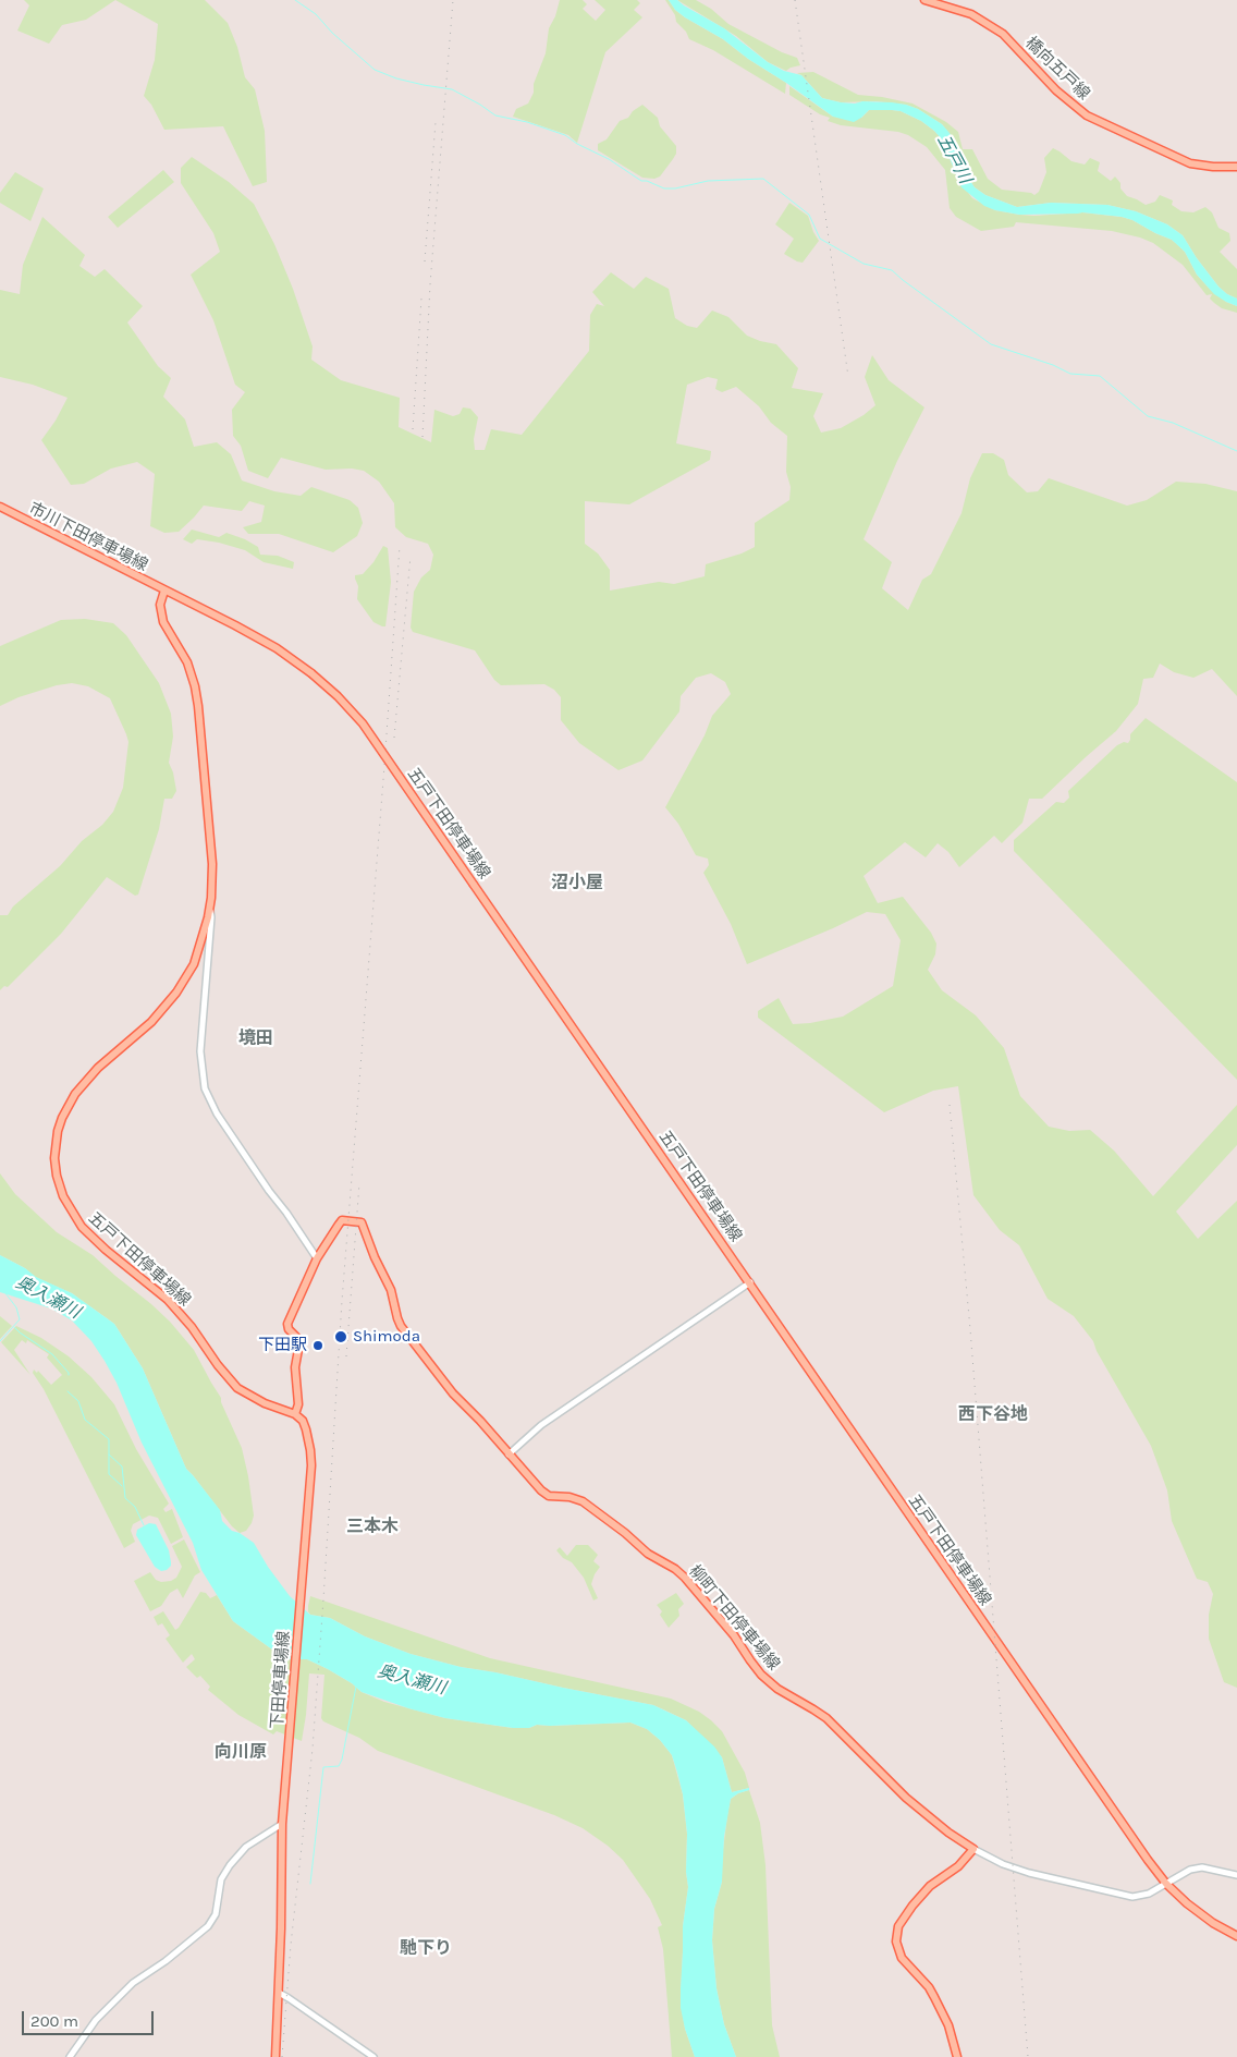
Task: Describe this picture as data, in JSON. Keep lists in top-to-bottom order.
{
  "streets": {
    "main road": [
      "橋向五戸線",
      "市川下田停車場線",
      "五戸下田停車場線",
      "柳町下田停車場線",
      "下田停車場線"
    ]
  },
  "crossings": [
    ["市川下田停車場線", "五戸下田停車場線"],
    ["五戸下田停車場線", "柳町下田停車場線"],
    ["五戸下田停車場線", "下田停車場線"],
    ["柳町下田停車場線", "下田停車場線"]
  ],
  "districts": [
    "沼小屋",
    "境田",
    "西下谷地",
    "三本木",
    "向川原",
    "馳下り"
  ],
  "water": ["五戸川", "奥入瀬川"],
  "places": ["Shimoda", "下田駅"],
  "scale_bar": "200 m"
}
